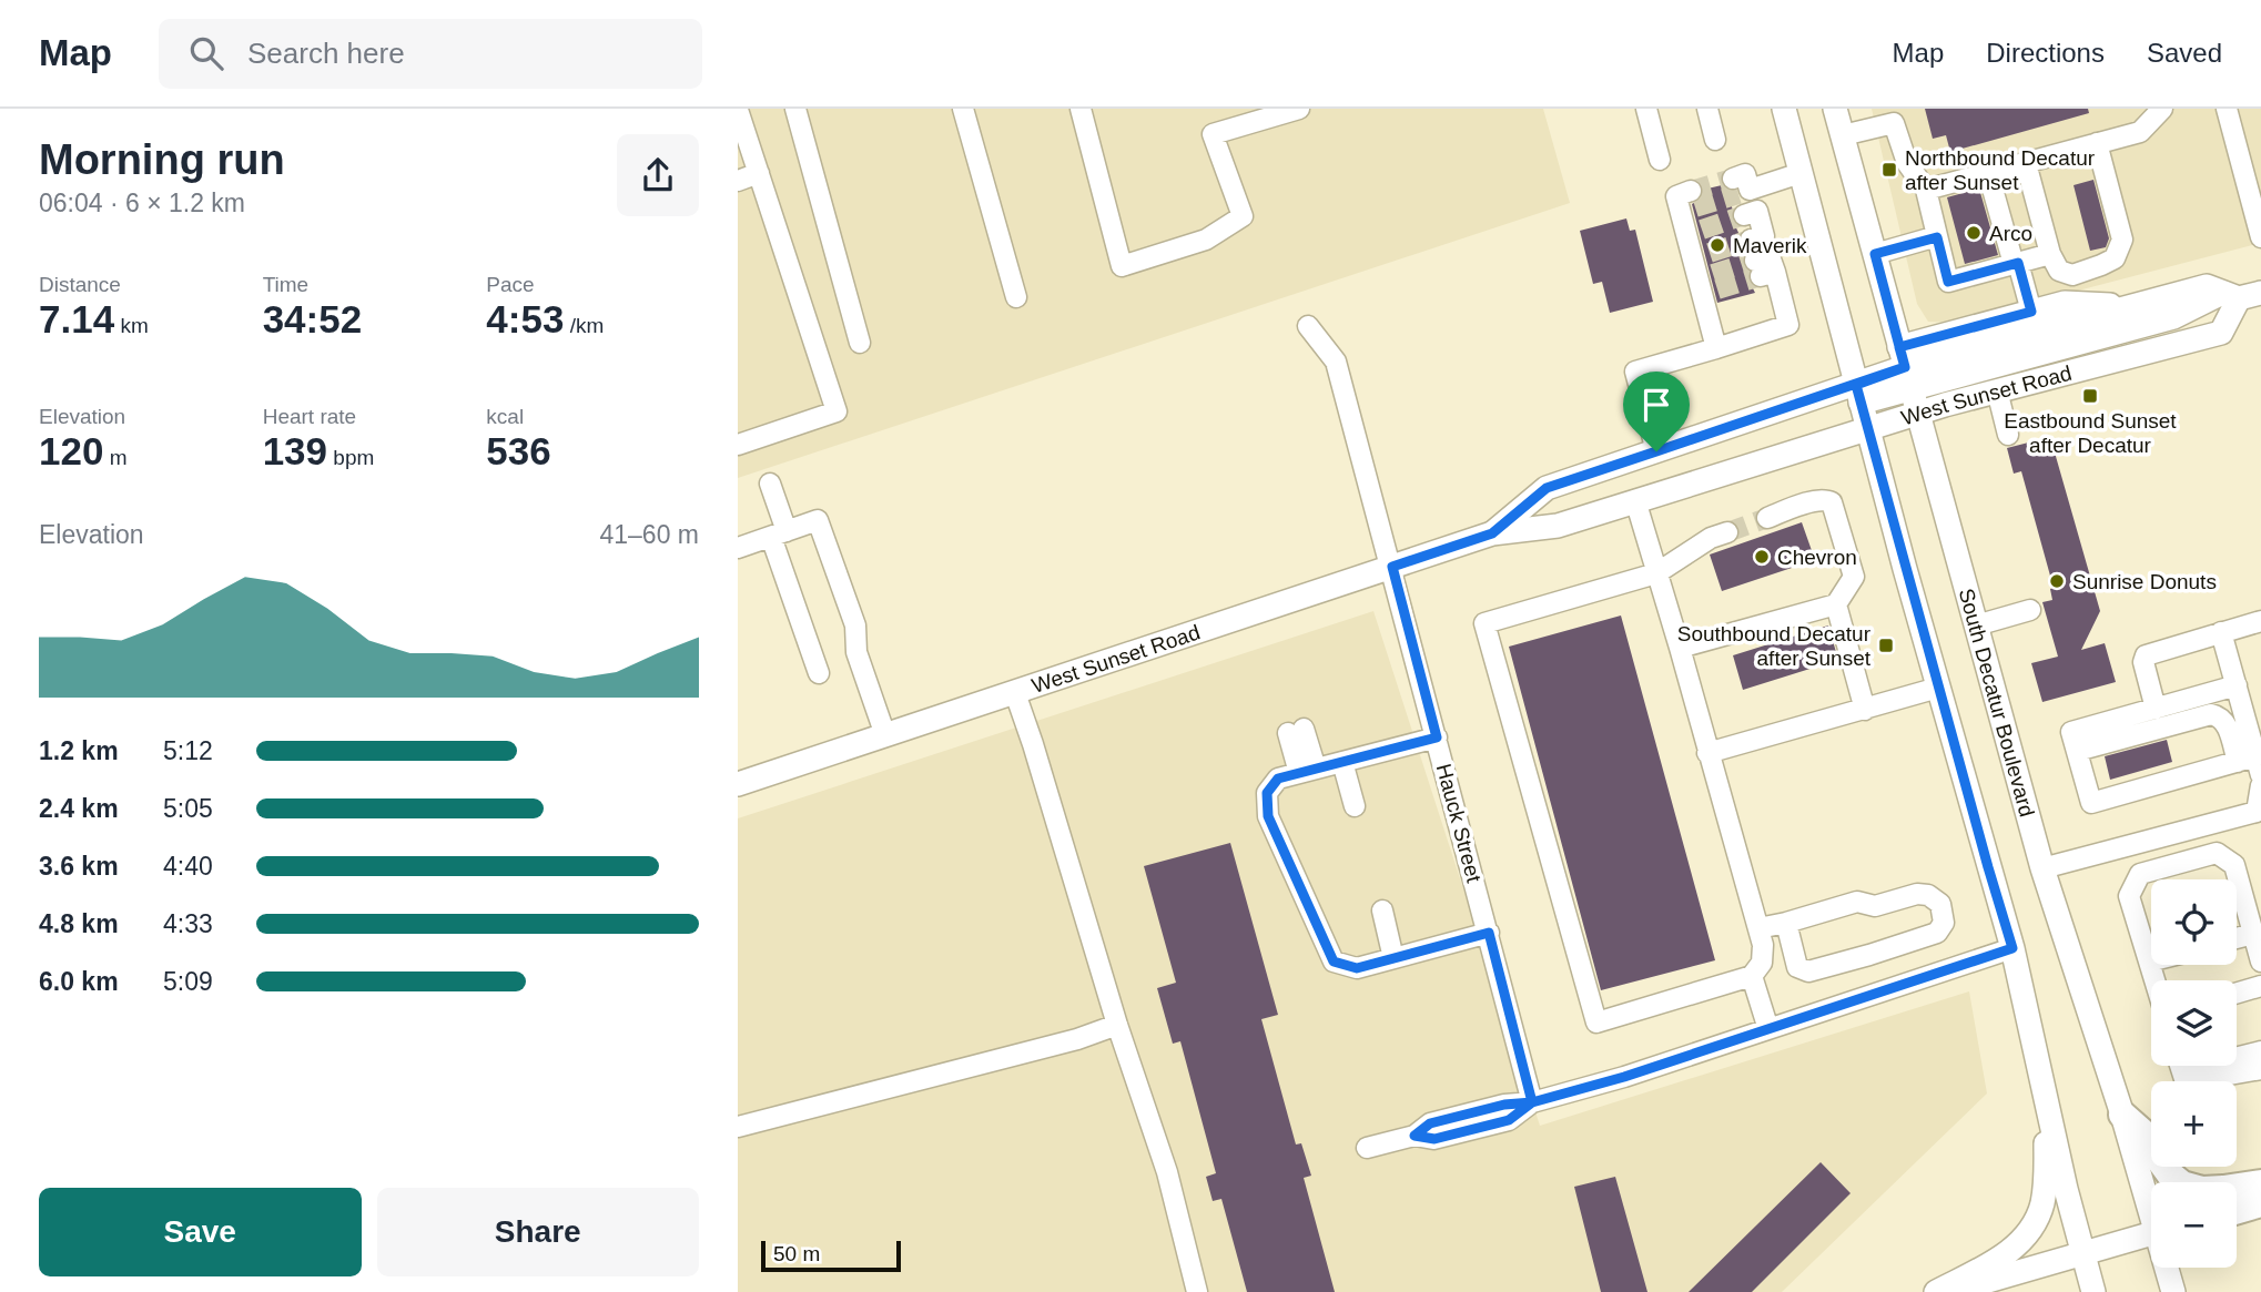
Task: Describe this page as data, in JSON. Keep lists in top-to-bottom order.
{
  "streets": {
    "main road": ["West Sunset Road", "South Decatur Boulevard"],
    "street": ["Hauck Street"]
  },
  "crossings": [
    ["West Sunset Road", "South Decatur Boulevard"],
    ["West Sunset Road", "Hauck Street"]
  ],
  "places": {
    "transit": ["Northbound Decatur after Sunset", "Eastbound Sunset after Decatur", "Southbound Decatur after Sunset"],
    "other": [
      "Arco",
      "Maverik",
      "Chevron",
      "Sunrise Donuts"
    ]
  },
  "scale_bar": "50 m",
  "page": {
    "header": "Map",
    "search": "Search here",
    "nav": ["Map", "Directions", "Saved"],
    "heading": ["Morning run", "06:04 · 6 × 1.2 km"],
    "stats": [
      ["Distance", "7.14 km"],
      ["Time", "34:52"],
      ["Pace", "4:53 /km"],
      ["Elevation", "120 m"],
      ["Heart rate", "139 bpm"],
      ["kcal", "536"]
    ],
    "chart": ["Elevation", "41–60 m"],
    "list": [
      {
        "name": "1.2 km",
        "note": "5:12"
      },
      {
        "name": "2.4 km",
        "note": "5:05"
      },
      {
        "name": "3.6 km",
        "note": "4:40"
      },
      {
        "name": "4.8 km",
        "note": "4:33"
      },
      {
        "name": "6.0 km",
        "note": "5:09"
      }
    ],
    "map_buttons": ["+", "−"],
    "buttons": ["Save", "Share"],
    "scale": "50 m"
  }
}
